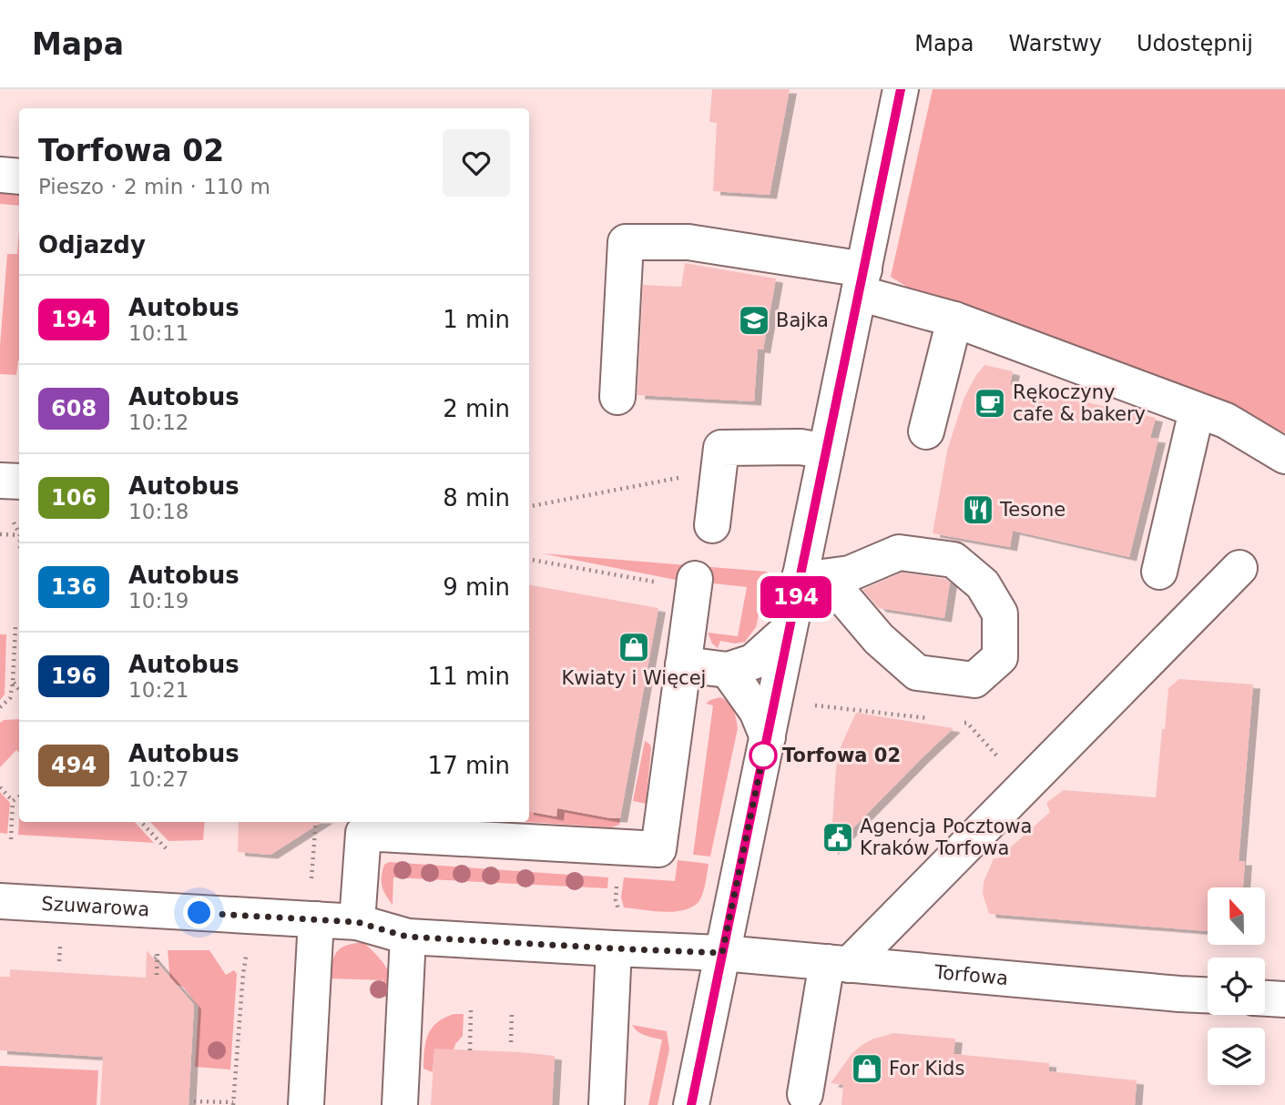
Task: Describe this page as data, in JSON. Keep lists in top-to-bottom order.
{
  "streets": {
    "street": ["Szuwarowa", "Torfowa"]
  },
  "crossings": [
    ["Szuwarowa", "Torfowa"]
  ],
  "places": {
    "school or university": ["Bajka"],
    "cafe": ["Rękoczyny cafe & bakery"],
    "restaurant": ["Tesone"],
    "shop": ["Kwiaty i Więcej", "For Kids"],
    "other": ["Torfowa 02"],
    "public building": ["Agencja Pocztowa Kraków Torfowa"]
  },
  "lines": ["bus line 194"],
  "north": "top",
  "page": {
    "header": "Mapa",
    "nav": ["Mapa", "Warstwy", "Udostępnij"],
    "on_map": "194",
    "heading": [
      ["Torfowa 02", "Pieszo · 2 min · 110 m"],
      "Odjazdy"
    ],
    "list": [
      {
        "mark": "194",
        "name": "Autobus",
        "note": "10:11",
        "value": "1 min"
      },
      {
        "mark": "608",
        "name": "Autobus",
        "note": "10:12",
        "value": "2 min"
      },
      {
        "mark": "106",
        "name": "Autobus",
        "note": "10:18",
        "value": "8 min"
      },
      {
        "mark": "136",
        "name": "Autobus",
        "note": "10:19",
        "value": "9 min"
      },
      {
        "mark": "196",
        "name": "Autobus",
        "note": "10:21",
        "value": "11 min"
      },
      {
        "mark": "494",
        "name": "Autobus",
        "note": "10:27",
        "value": "17 min"
      }
    ]
  }
}
